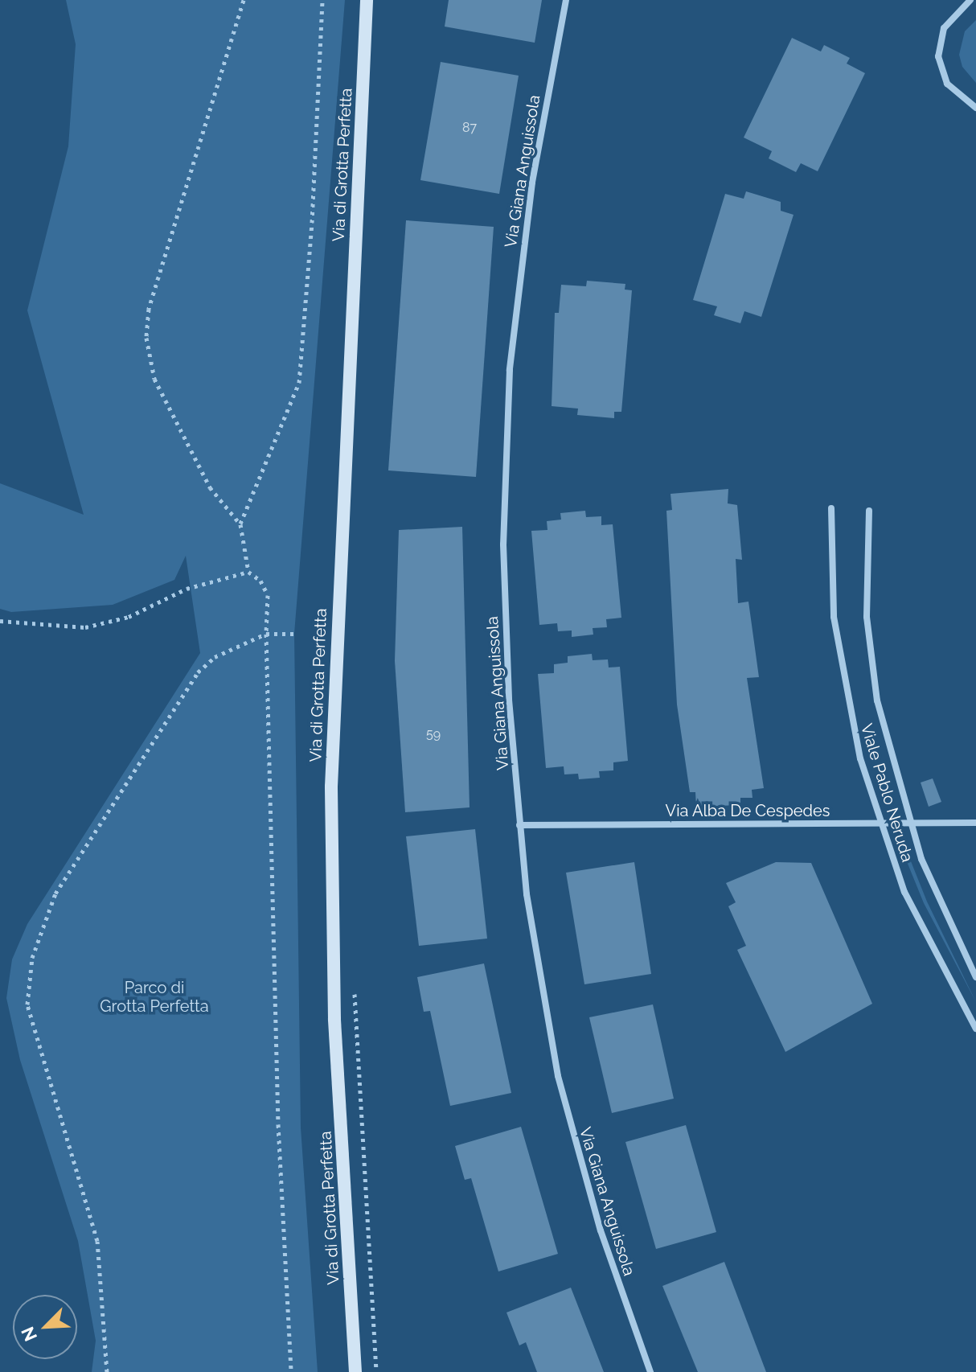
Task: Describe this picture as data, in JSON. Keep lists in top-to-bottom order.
{
  "streets": {
    "street": [
      "Via di Grotta Perfetta",
      "Via Giana Anguissola",
      "Viale Pablo Neruda",
      "Via Alba De Cespedes"
    ]
  },
  "crossings": [
    ["Via Giana Anguissola", "Via Alba De Cespedes"],
    ["Viale Pablo Neruda", "Via Alba De Cespedes"]
  ],
  "parks": ["Parco di Grotta Perfetta"],
  "house_numbers": ["87", "59"],
  "north": "bottom left"
}
